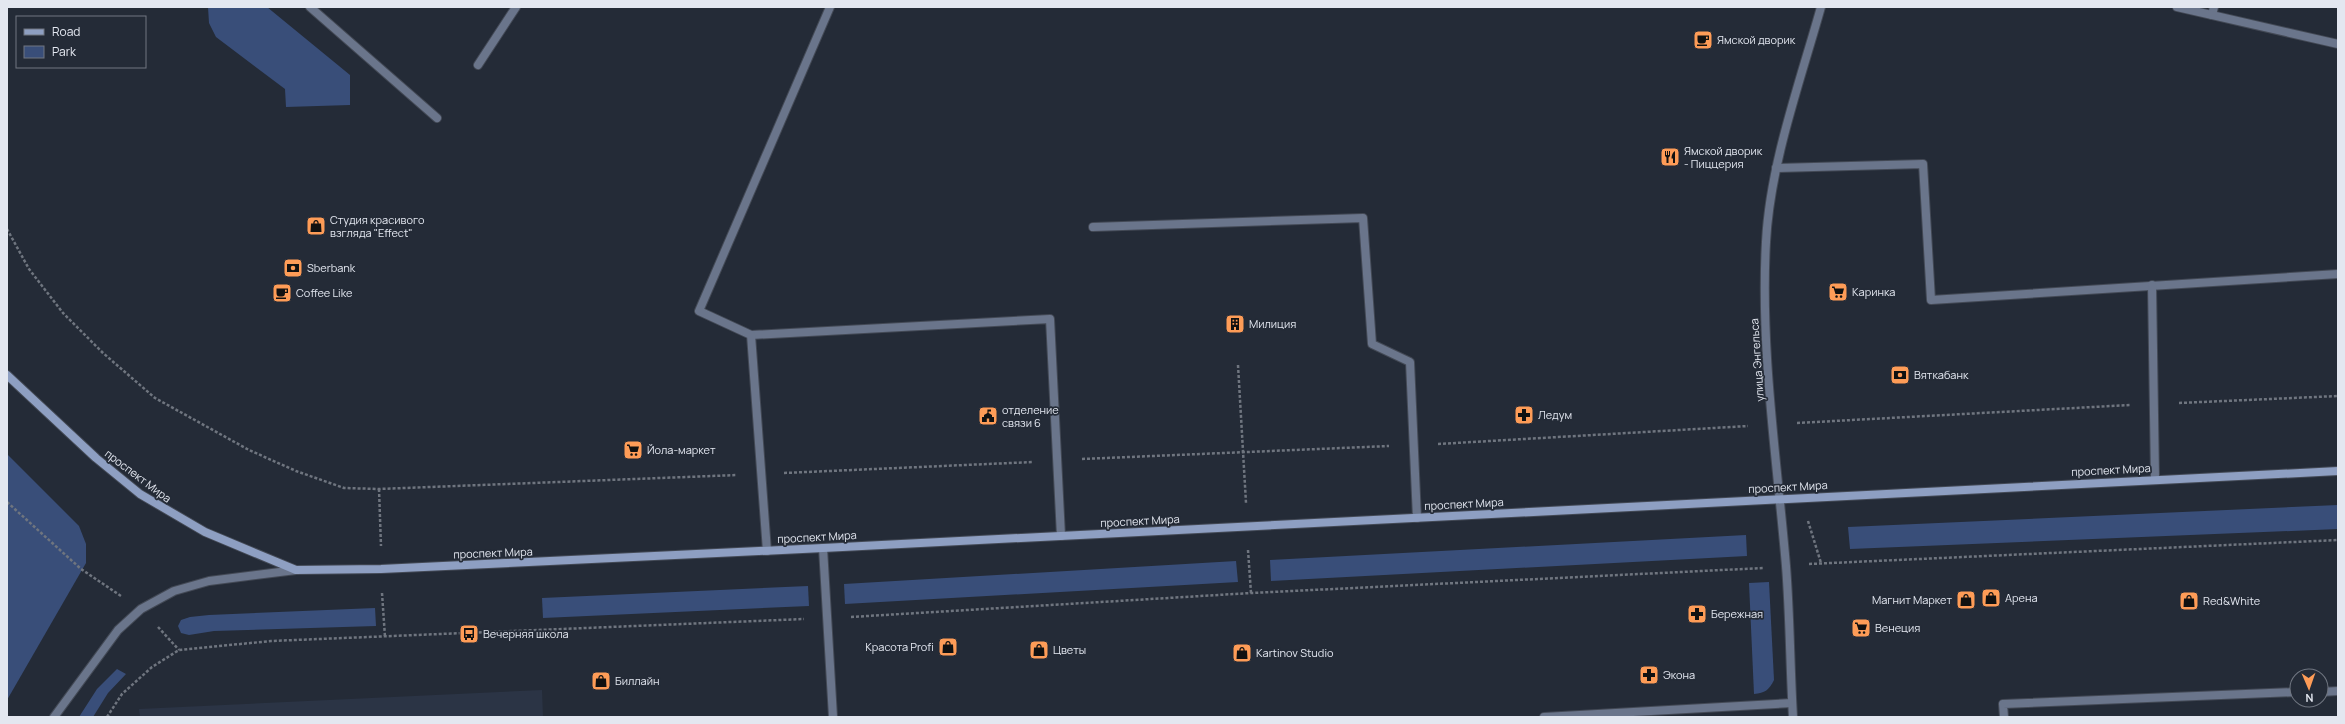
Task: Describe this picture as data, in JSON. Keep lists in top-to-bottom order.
{
  "streets": {
    "main road": ["проспект Мира"],
    "street": ["улица Энгельса"]
  },
  "crossings": [
    ["улица Энгельса", "проспект Мира"]
  ],
  "places": {
    "cafe": ["Ямской дворик", "Coffee Like"],
    "restaurant": ["Ямской дворик - Пиццерия"],
    "shop": [
      "Студия красивого взгляда \"Effect\"",
      "Арена",
      "Магнит Маркет",
      "Red&White",
      "Красота Profi",
      "Цветы",
      "Kartinov Studio",
      "Биллайн"
    ],
    "bank": ["Sberbank", "Вяткабанк"],
    "supermarket": ["Каринка", "Йола-маркет", "Венеция"],
    "building": ["Милиция"],
    "pharmacy": ["Ледум", "Бережная", "Экона"],
    "public building": ["отделение связи 6"],
    "bus stop": ["Вечерняя школа"]
  },
  "legend": ["Road", "Park"],
  "north": "bottom"
}
